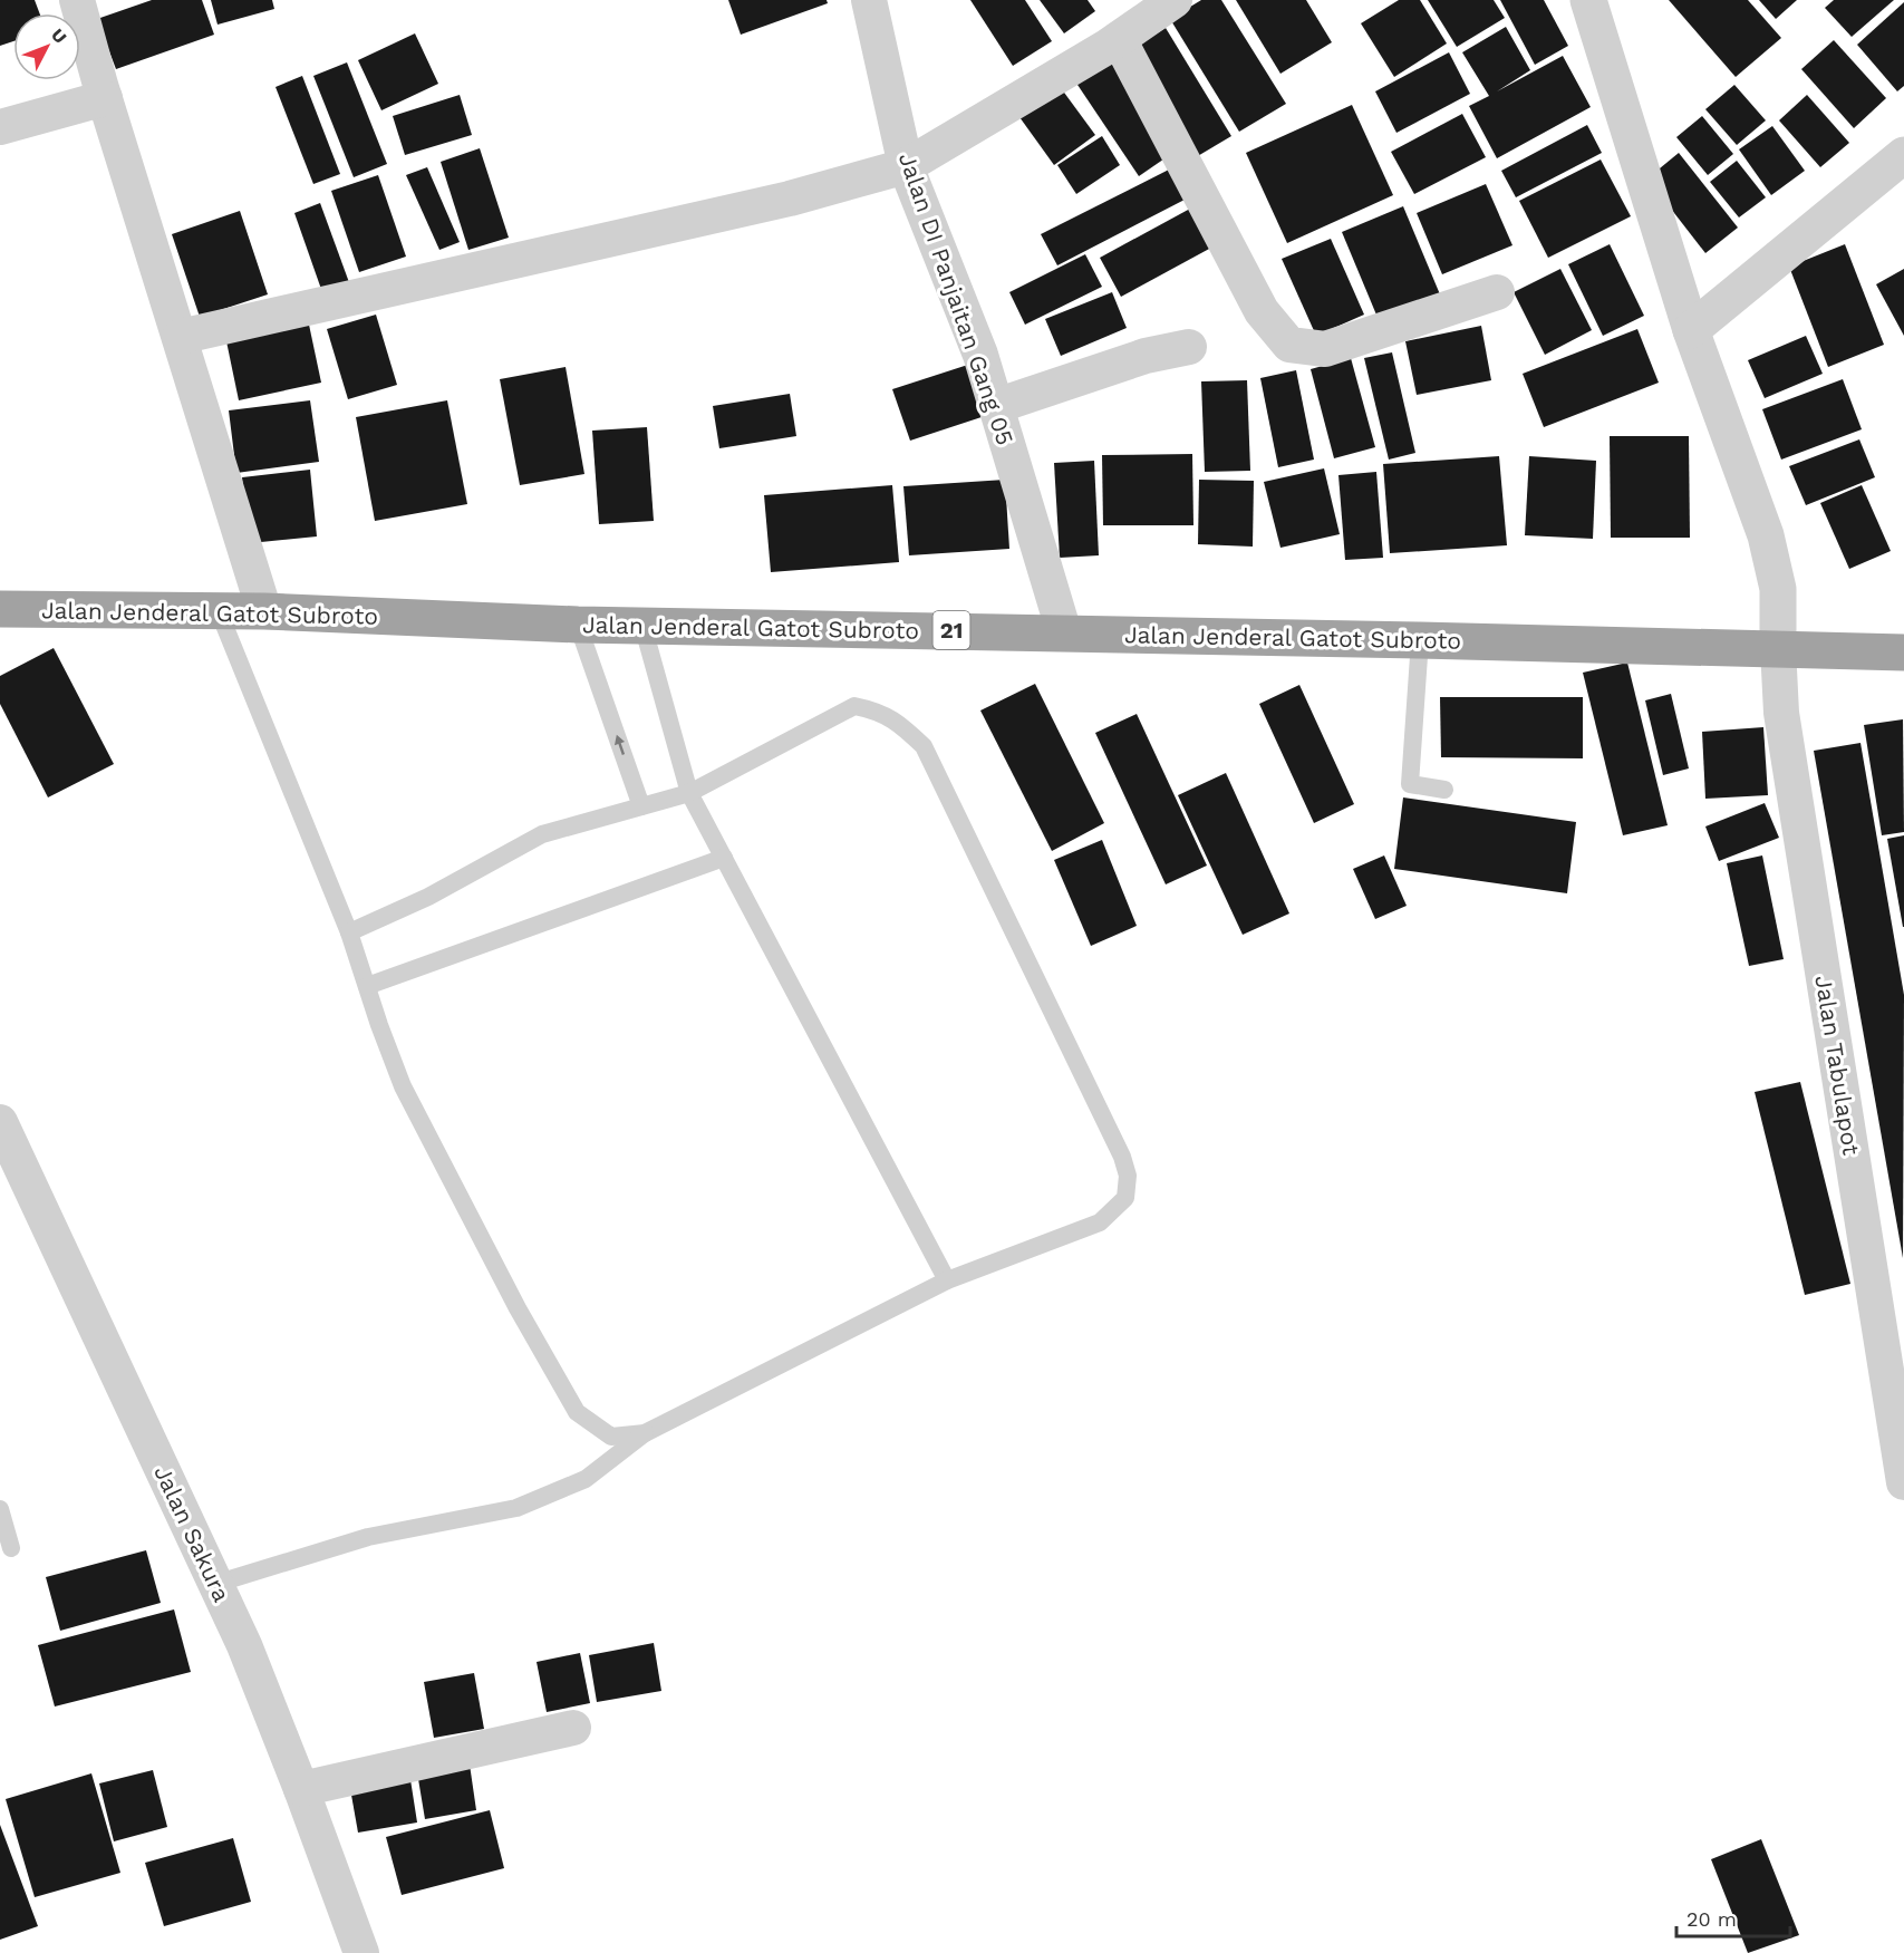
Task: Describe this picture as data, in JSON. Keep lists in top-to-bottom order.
{
  "streets": {
    "highway": ["Jalan Jenderal Gatot Subroto", "21"],
    "street": ["Jalan DI Panjaitan Gang 05", "Jalan Tabulapot", "Jalan Sakura"]
  },
  "crossings": [
    ["Jalan DI Panjaitan Gang 05", "Jalan Jenderal Gatot Subroto"],
    ["Jalan Jenderal Gatot Subroto", "Jalan Tabulapot"]
  ],
  "scale_bar": "20 m",
  "north": "top right"
}
